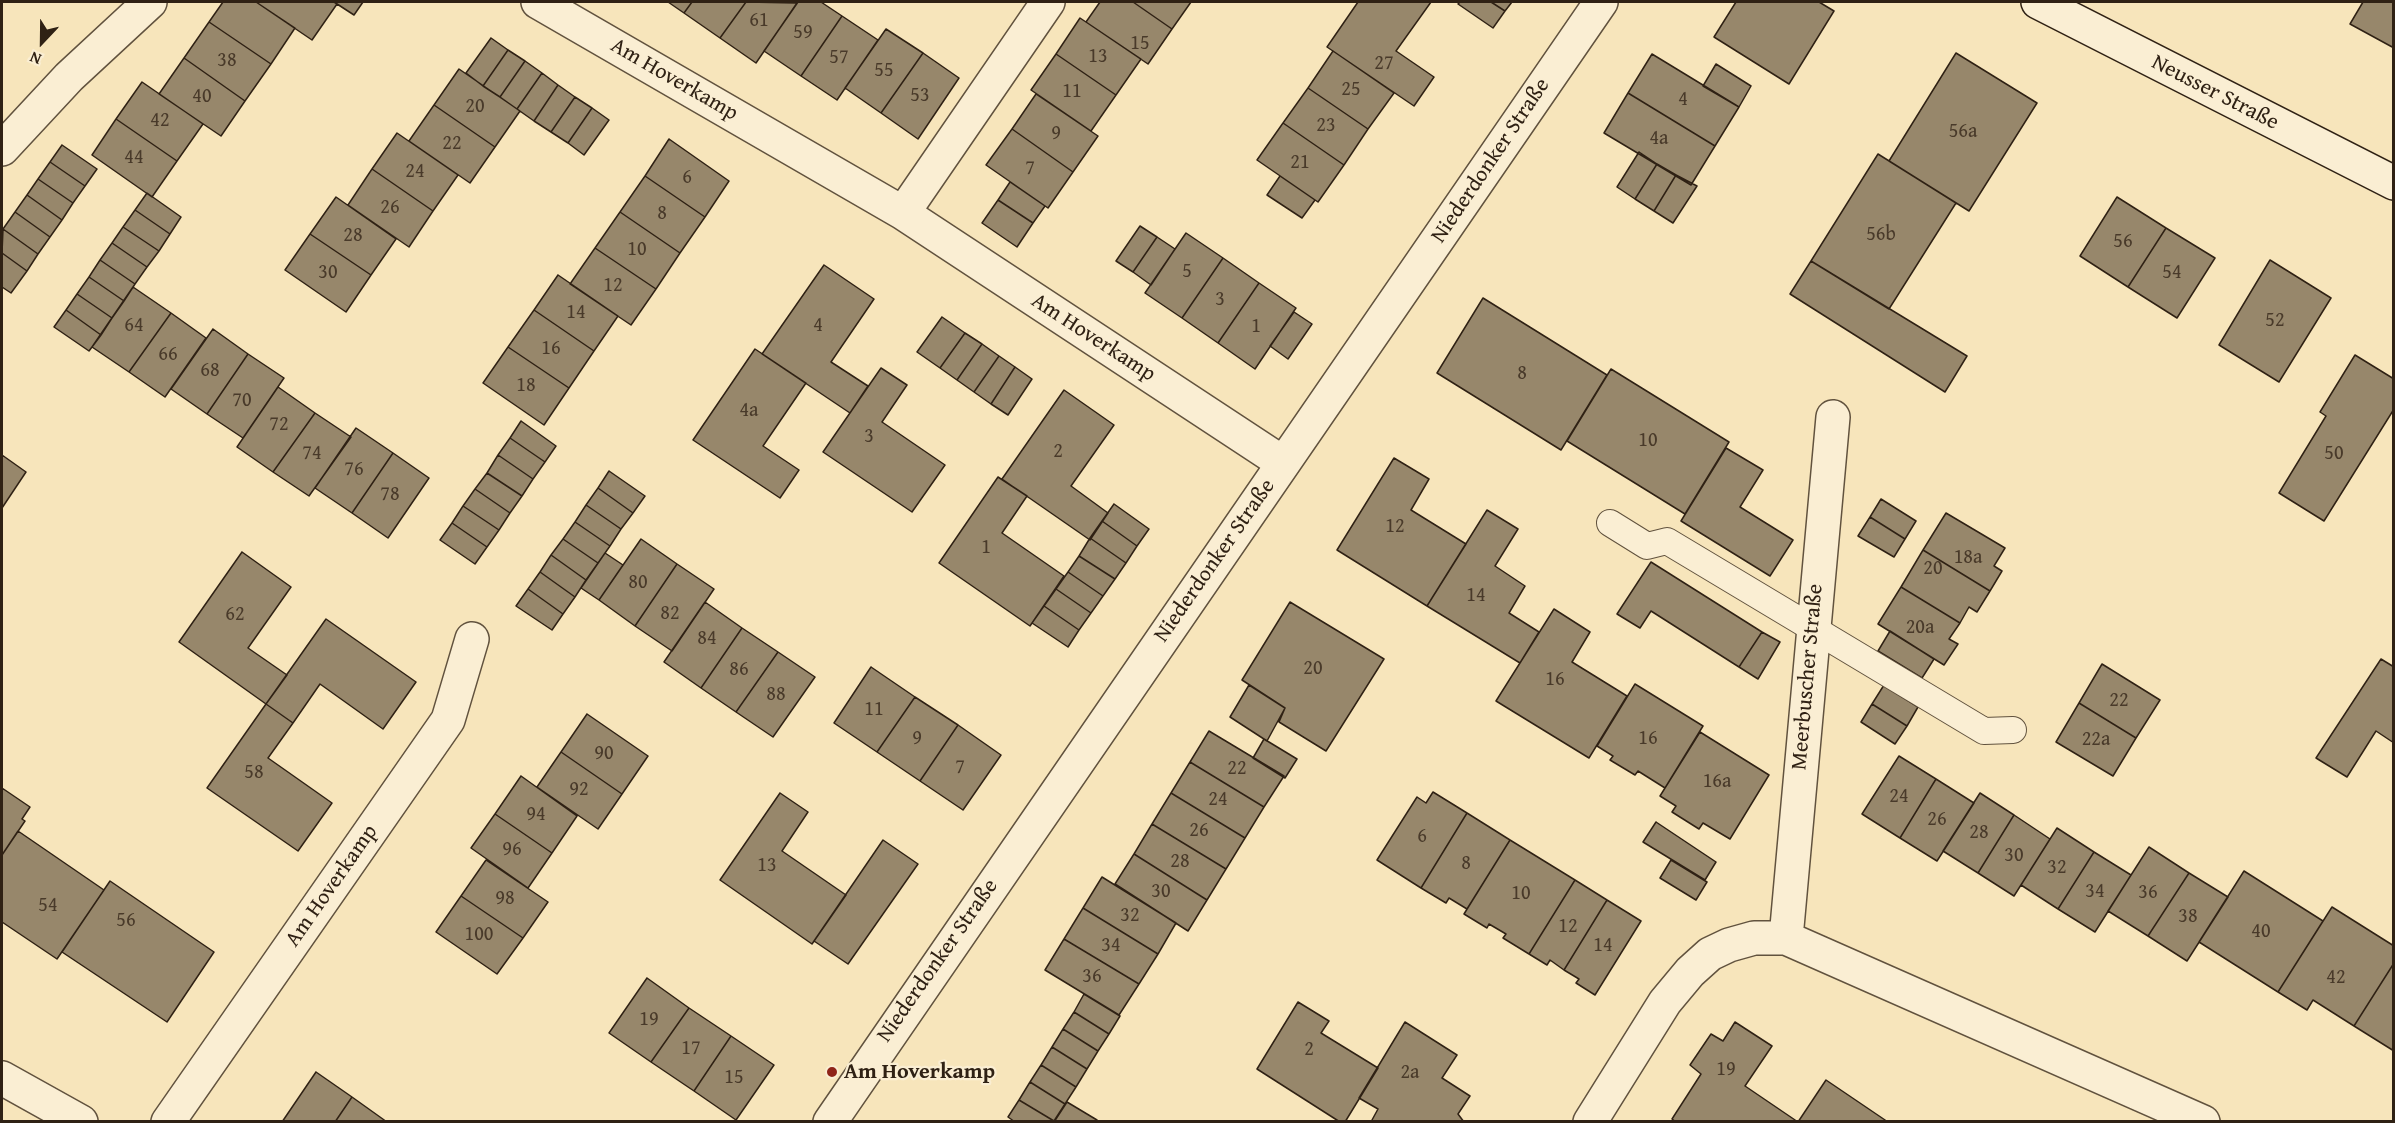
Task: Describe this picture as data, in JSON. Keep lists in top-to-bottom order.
{
  "streets": {
    "street": [
      "Am Hoverkamp",
      "Neusser Straße",
      "Niederdonker Straße",
      "Meerbuscher Straße"
    ]
  },
  "crossings": [
    ["Am Hoverkamp", "Niederdonker Straße"]
  ],
  "places": ["Am Hoverkamp"],
  "house_numbers": [
    "61",
    "59",
    "15",
    "13",
    "57",
    "38",
    "27",
    "55",
    "25",
    "11",
    "53",
    "40",
    "4",
    "20",
    "42",
    "23",
    "56a",
    "9",
    "4a",
    "22",
    "44",
    "21",
    "7",
    "24",
    "6",
    "26",
    "8",
    "56b",
    "28",
    "56",
    "10",
    "5",
    "30",
    "54",
    "12",
    "3",
    "14",
    "52",
    "64",
    "4",
    "1",
    "16",
    "66",
    "68",
    "8",
    "18",
    "70",
    "4a",
    "72",
    "3",
    "10",
    "2",
    "74",
    "50",
    "76",
    "78",
    "12",
    "1",
    "18a",
    "20",
    "80",
    "14",
    "82",
    "62",
    "20a",
    "84",
    "20",
    "86",
    "16",
    "88",
    "22",
    "11",
    "9",
    "16",
    "22a",
    "90",
    "7",
    "22",
    "58",
    "16a",
    "92",
    "24",
    "24",
    "94",
    "26",
    "26",
    "28",
    "6",
    "96",
    "30",
    "28",
    "8",
    "13",
    "32",
    "30",
    "34",
    "36",
    "10",
    "98",
    "54",
    "32",
    "38",
    "56",
    "12",
    "40",
    "100",
    "34",
    "14",
    "36",
    "42",
    "19",
    "17",
    "2",
    "19",
    "2a",
    "15"
  ],
  "north": "bottom"
}
